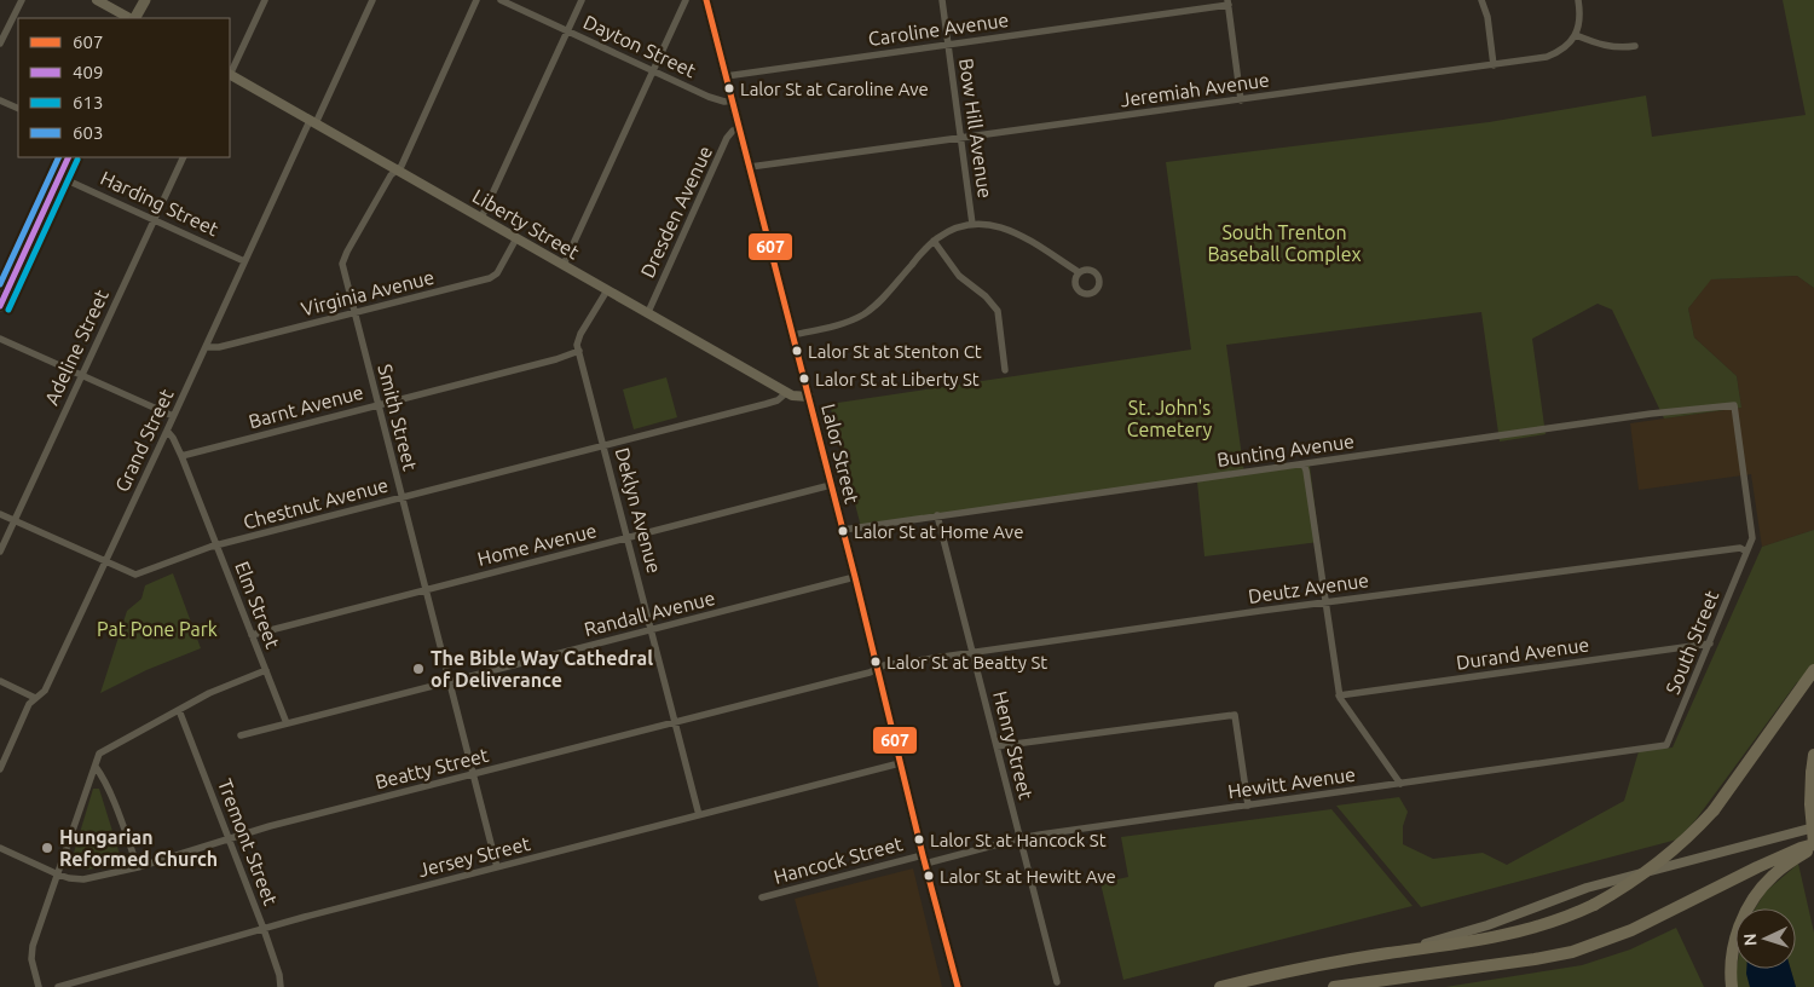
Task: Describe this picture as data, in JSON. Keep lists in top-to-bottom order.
{
  "streets": {
    "street": [
      "Caroline Avenue",
      "Dayton Street",
      "Jeremiah Avenue",
      "Bow Hill Avenue",
      "Harding Street",
      "Dresden Avenue",
      "Liberty Street",
      "Virginia Avenue",
      "Adeline Street",
      "Barnt Avenue",
      "Smith Street",
      "Grand Street",
      "Bunting Avenue",
      "Lalor Street",
      "Chestnut Avenue",
      "Deklyn Avenue",
      "Home Avenue",
      "Deutz Avenue",
      "Elm Street",
      "Randall Avenue",
      "South Street",
      "Durand Avenue",
      "Henry Street",
      "Beatty Street",
      "Hewitt Avenue",
      "Tremont Street",
      "Jersey Street",
      "Hancock Street"
    ]
  },
  "crossings": [
    ["Caroline Avenue", "Bow Hill Avenue"],
    ["Caroline Avenue", "Lalor Street"],
    ["Dayton Street", "Lalor Street"],
    ["Jeremiah Avenue", "Bow Hill Avenue"],
    ["Jeremiah Avenue", "Lalor Street"],
    ["Harding Street", "Adeline Street"],
    ["Harding Street", "Grand Street"],
    ["Dresden Avenue", "Liberty Street"],
    ["Dresden Avenue", "Lalor Street"],
    ["Liberty Street", "Virginia Avenue"],
    ["Liberty Street", "Smith Street"],
    ["Liberty Street", "Grand Street"],
    ["Liberty Street", "Lalor Street"],
    ["Liberty Street", "Chestnut Avenue"],
    ["Virginia Avenue", "Smith Street"],
    ["Virginia Avenue", "Grand Street"],
    ["Adeline Street", "Chestnut Avenue"],
    ["Barnt Avenue", "Smith Street"],
    ["Barnt Avenue", "Deklyn Avenue"],
    ["Barnt Avenue", "Elm Street"],
    ["Smith Street", "Chestnut Avenue"],
    ["Smith Street", "Home Avenue"],
    ["Smith Street", "Randall Avenue"],
    ["Smith Street", "Beatty Street"],
    ["Smith Street", "Jersey Street"],
    ["Grand Street", "Chestnut Avenue"],
    ["Grand Street", "Elm Street"],
    ["Bunting Avenue", "Lalor Street"],
    ["Bunting Avenue", "South Street"],
    ["Bunting Avenue", "Henry Street"],
    ["Lalor Street", "Home Avenue"],
    ["Lalor Street", "Deutz Avenue"],
    ["Lalor Street", "Randall Avenue"],
    ["Lalor Street", "Beatty Street"],
    ["Lalor Street", "Hewitt Avenue"],
    ["Lalor Street", "Jersey Street"],
    ["Lalor Street", "Hancock Street"],
    ["Chestnut Avenue", "Deklyn Avenue"],
    ["Chestnut Avenue", "Elm Street"],
    ["Deklyn Avenue", "Home Avenue"],
    ["Deklyn Avenue", "Randall Avenue"],
    ["Deklyn Avenue", "Beatty Street"],
    ["Deklyn Avenue", "Jersey Street"],
    ["Home Avenue", "Elm Street"],
    ["Deutz Avenue", "South Street"],
    ["Deutz Avenue", "Henry Street"],
    ["Deutz Avenue", "Beatty Street"],
    ["Elm Street", "Randall Avenue"],
    ["South Street", "Durand Avenue"],
    ["South Street", "Hewitt Avenue"],
    ["Henry Street", "Hewitt Avenue"],
    ["Beatty Street", "Tremont Street"],
    ["Hewitt Avenue", "Hancock Street"],
    ["Tremont Street", "Jersey Street"]
  ],
  "parks": ["South Trenton Baseball Complex", "St. John's Cemetery", "Pat Pone Park"],
  "places": [
    "Lalor St at Caroline Ave",
    "Lalor St at Stenton Ct",
    "Lalor St at Liberty St",
    "Lalor St at Home Ave",
    "Lalor St at Beatty St",
    "The Bible Way Cathedral of Deliverance",
    "Lalor St at Hancock St",
    "Hungarian Reformed Church",
    "Lalor St at Hewitt Ave"
  ],
  "lines": [
    "transit line 607",
    "transit line 409",
    "transit line 603",
    "transit line 613"
  ],
  "legend": [
    "607",
    "409",
    "613",
    "603"
  ],
  "north": "left"
}
